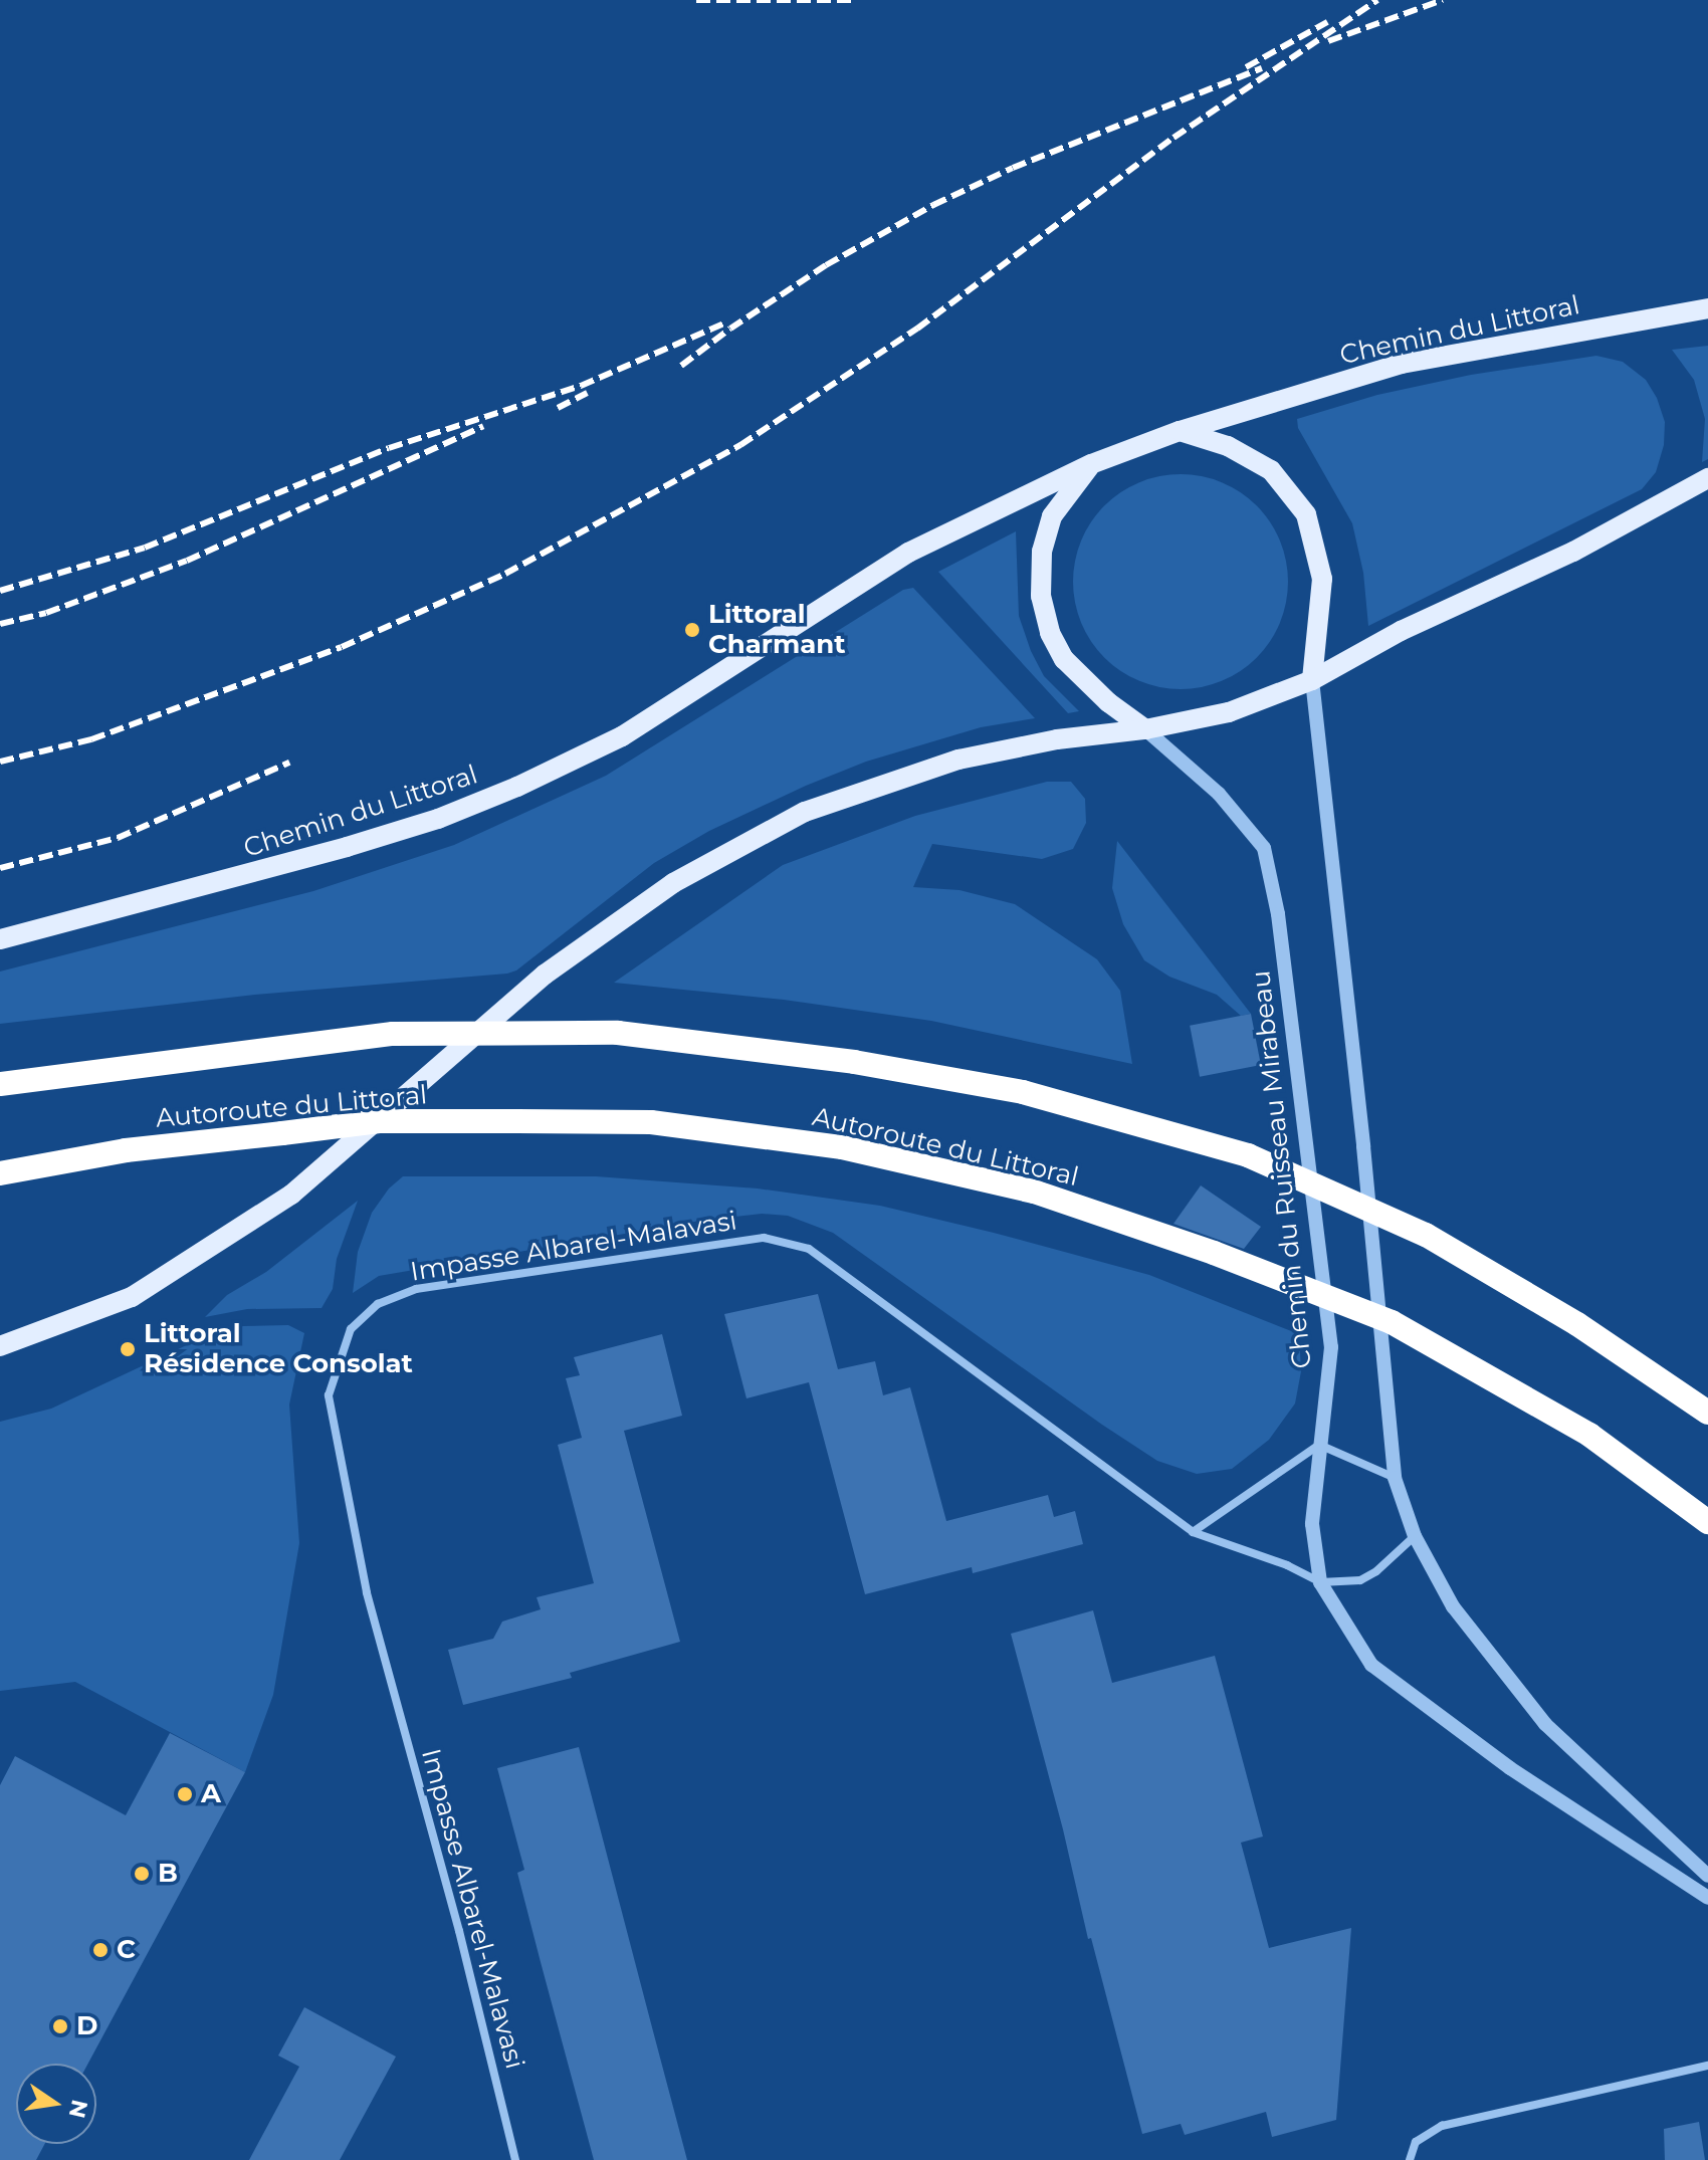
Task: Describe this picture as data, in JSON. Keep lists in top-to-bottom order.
{
  "streets": {
    "highway": ["Autoroute du Littoral"],
    "main road": ["Chemin du Littoral"],
    "street": ["Chemin du Ruisseau Mirabeau", "Impasse Albarel-Malavasi"]
  },
  "crossings": [
    ["Chemin du Ruisseau Mirabeau", "Impasse Albarel-Malavasi"]
  ],
  "places": [
    "Littoral Charmant",
    "Littoral Résidence Consolat",
    "A",
    "B",
    "C",
    "D"
  ],
  "north": "right"
}
